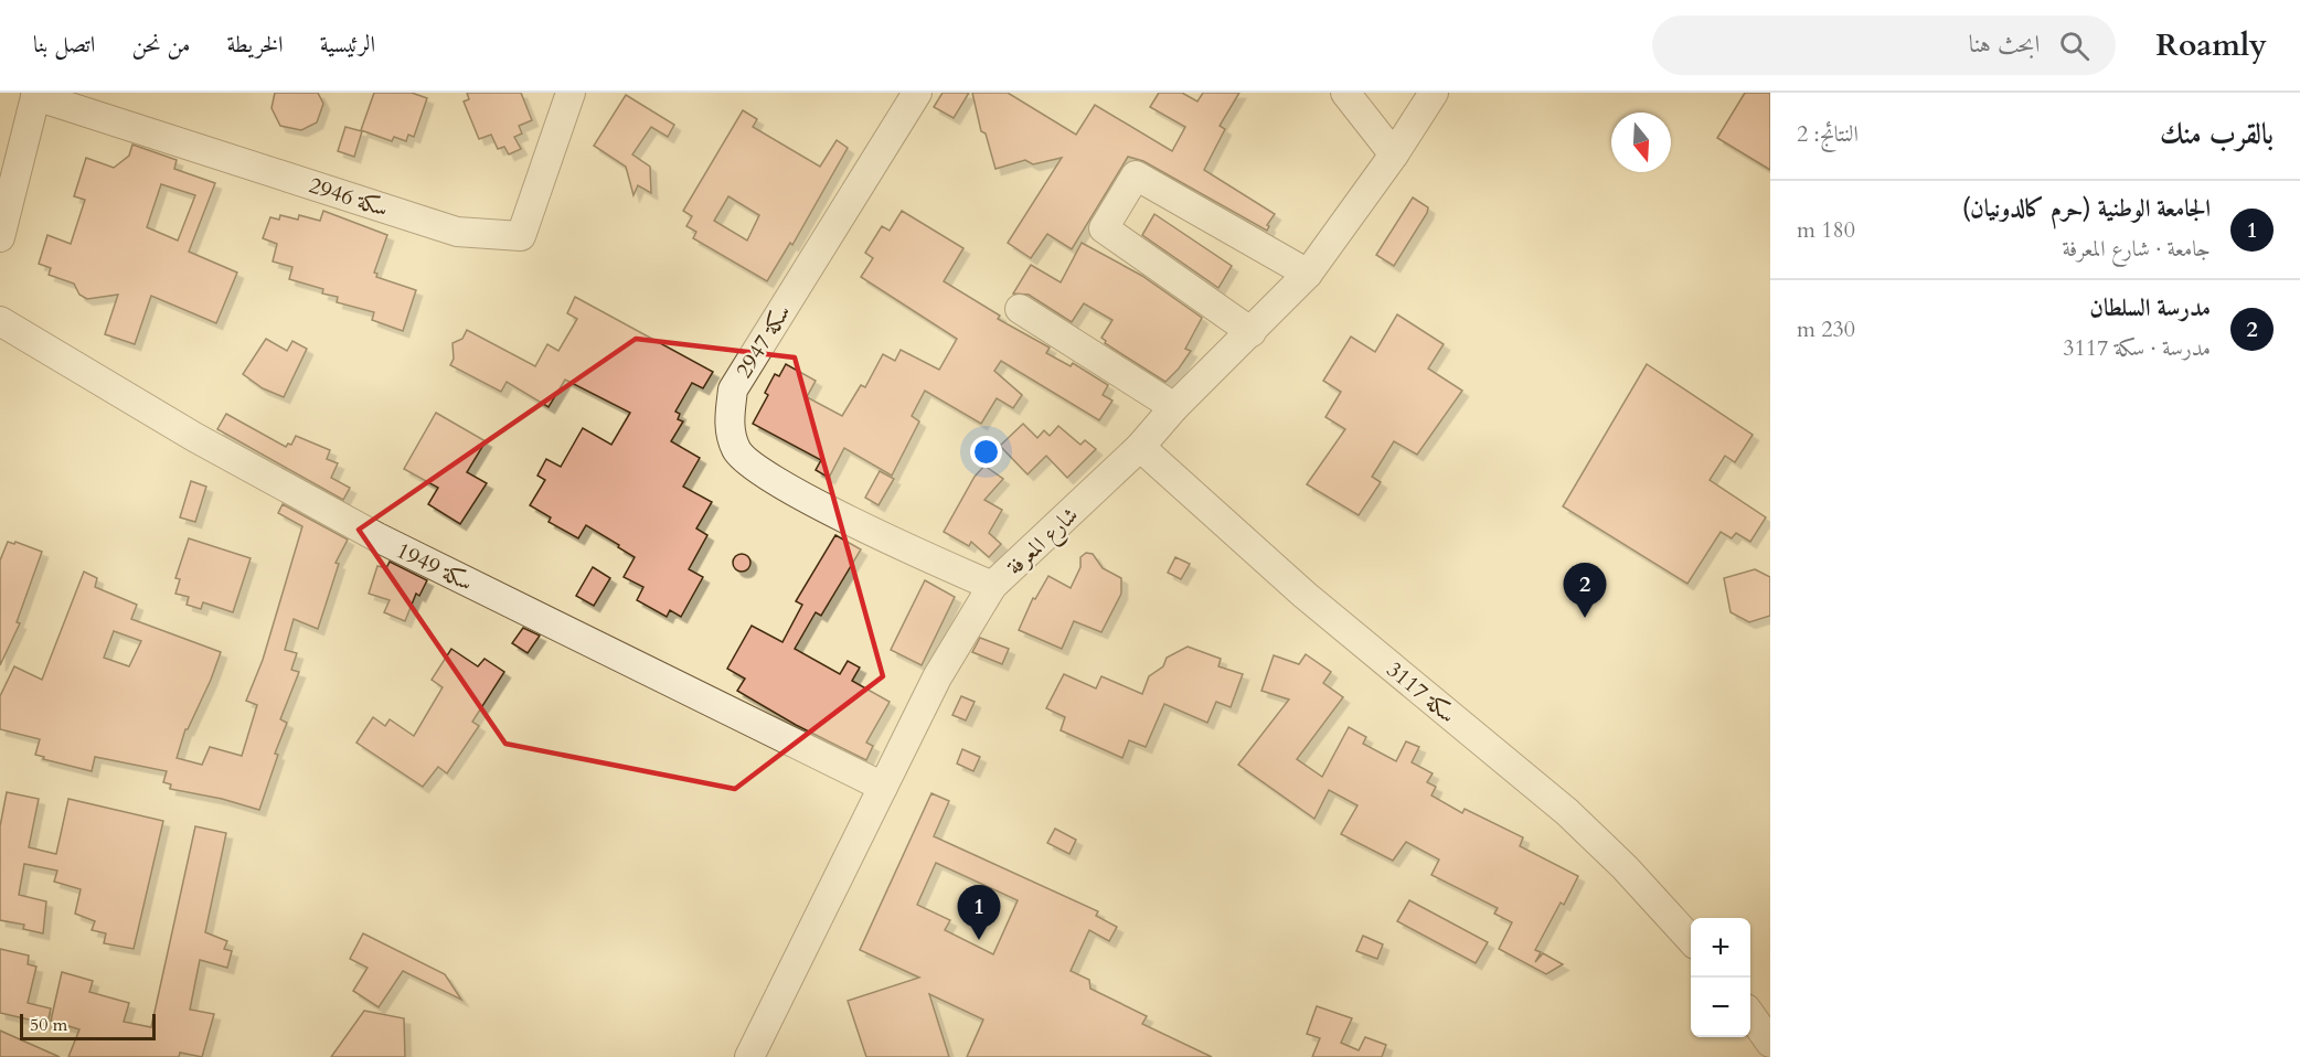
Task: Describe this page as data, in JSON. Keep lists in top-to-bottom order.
{
  "streets": {
    "street": [
      "سكة 2946",
      "سكة 2947",
      "شارع المعرفة",
      "سكة 1949",
      "سكة 3117"
    ]
  },
  "crossings": [
    ["سكة 2947", "شارع المعرفة"],
    ["شارع المعرفة", "سكة 1949"],
    ["شارع المعرفة", "سكة 3117"]
  ],
  "scale_bar": "50 m",
  "north": "bottom",
  "page": {
    "header": "Roamly",
    "search": "ابحث هنا",
    "nav": [
      "الرئيسية",
      "الخريطة",
      "من نحن",
      "اتصل بنا"
    ],
    "heading": ["بالقرب منك", "النتائج: 2"],
    "list": [
      {
        "mark": "1",
        "name": "الجامعة الوطنية (حرم كالدونيان)",
        "note": "جامعة · شارع المعرفة",
        "value": "180 m"
      },
      {
        "mark": "2",
        "name": "مدرسة السلطان",
        "note": "مدرسة · سكة 3117",
        "value": "230 m"
      }
    ],
    "pins": ["2", "1"],
    "map_buttons": ["+", "−"],
    "scale": "50 m"
  }
}
